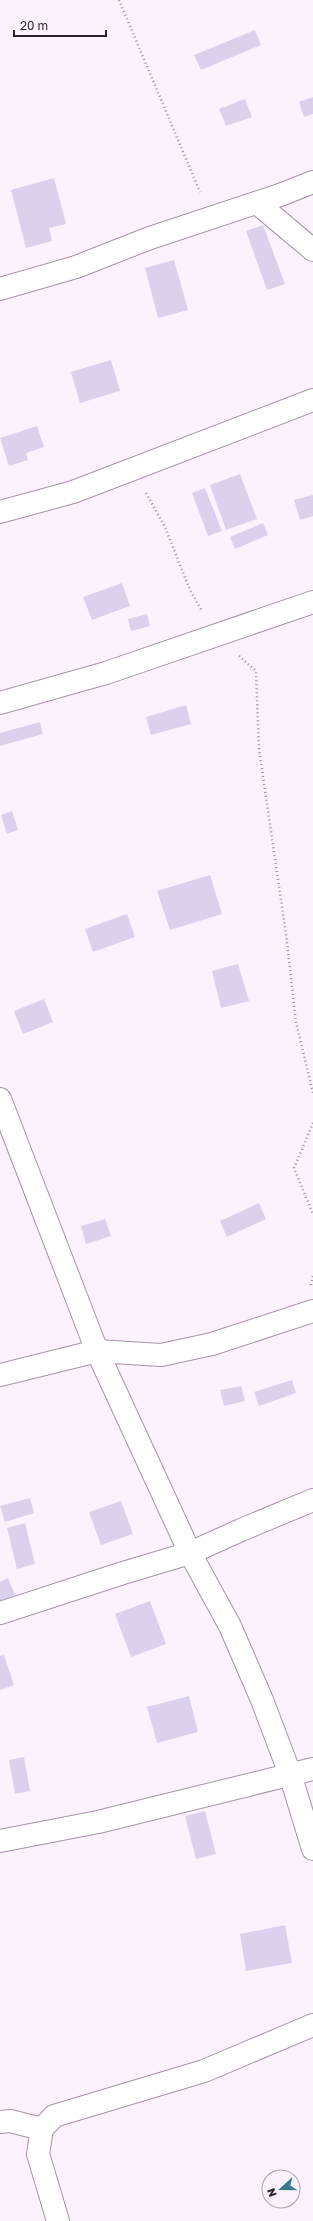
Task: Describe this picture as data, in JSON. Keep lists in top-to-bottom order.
{
  "scale_bar": "20 m",
  "north": "left"
}
